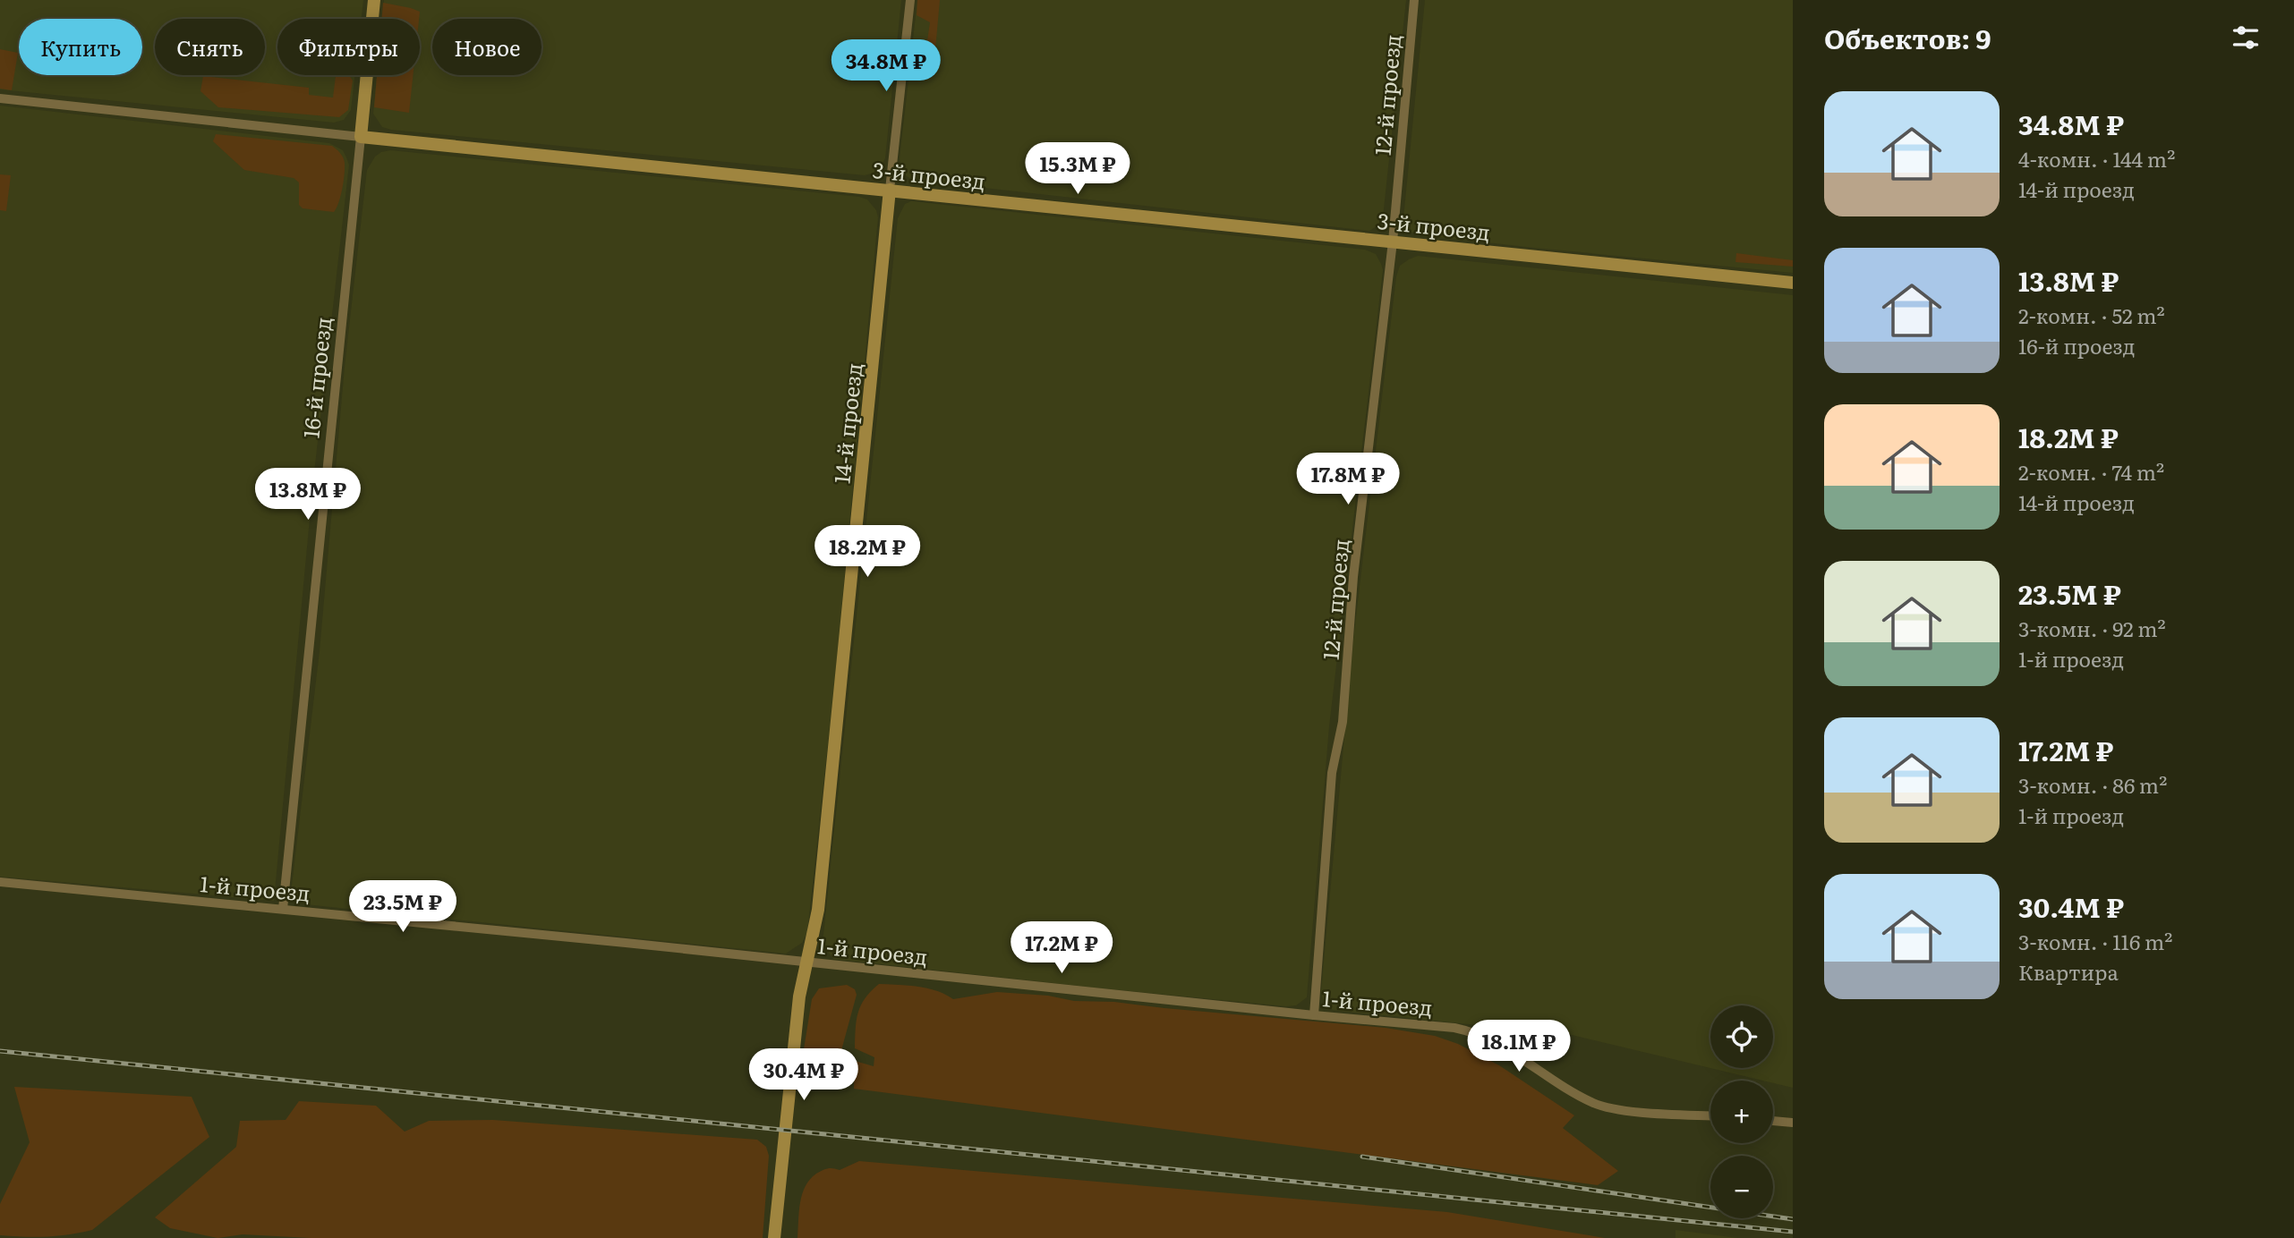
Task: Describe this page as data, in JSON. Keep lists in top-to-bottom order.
{
  "streets": {
    "street": [
      "12-й проезд",
      "3-й проезд",
      "16-й проезд",
      "14-й проезд",
      "1-й проезд"
    ]
  },
  "crossings": [
    ["12-й проезд", "3-й проезд"],
    ["12-й проезд", "1-й проезд"],
    ["3-й проезд", "16-й проезд"],
    ["3-й проезд", "14-й проезд"],
    ["16-й проезд", "1-й проезд"],
    ["14-й проезд", "1-й проезд"]
  ],
  "page": {
    "heading": "Объектов: 9",
    "chip": [
      "Купить",
      "Снять",
      "Фильтры",
      "Новое"
    ],
    "price": [
      "34.8M ₽",
      "15.3M ₽",
      "17.8M ₽",
      "13.8M ₽",
      "18.2M ₽",
      "23.5M ₽",
      "17.2M ₽",
      "18.1M ₽",
      "30.4M ₽"
    ],
    "list": [
      {
        "name": "34.8M ₽",
        "note": "4-комн. · 144 m² · 14-й проезд"
      },
      {
        "name": "13.8M ₽",
        "note": "2-комн. · 52 m² · 16-й проезд"
      },
      {
        "name": "18.2M ₽",
        "note": "2-комн. · 74 m² · 14-й проезд"
      },
      {
        "name": "23.5M ₽",
        "note": "3-комн. · 92 m² · 1-й проезд"
      },
      {
        "name": "17.2M ₽",
        "note": "3-комн. · 86 m² · 1-й проезд"
      },
      {
        "name": "30.4M ₽",
        "note": "3-комн. · 116 m² · Квартира"
      }
    ],
    "map_buttons": ["+", "−"]
  }
}
